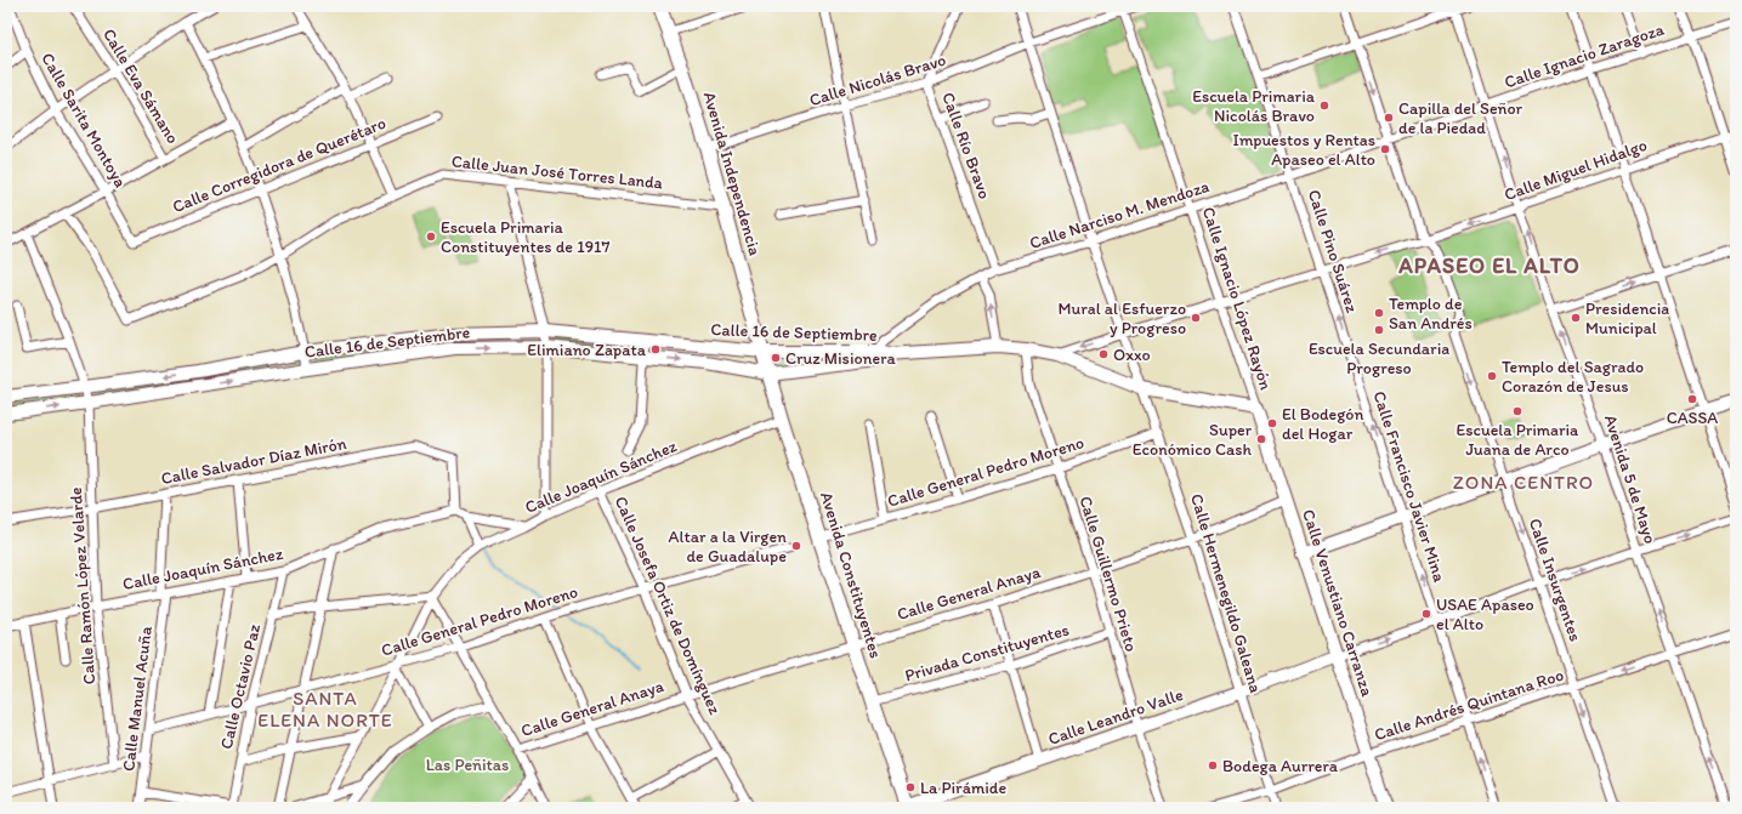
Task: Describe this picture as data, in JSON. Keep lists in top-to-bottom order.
{
  "streets": {
    "main road": ["Avenida Independencia", "Avenida Constituyentes"],
    "street": [
      "Calle Ignacio Zaragoza",
      "Calle Nicolás Bravo",
      "Calle Eva Sámano",
      "Calle Sarita Montoya",
      "Calle Río Bravo",
      "Calle Corregidora de Querétaro",
      "Calle Miguel Hidalgo",
      "Calle Juan José Torres Landa",
      "Calle Narciso M. Mendoza",
      "Calle Pino Suárez",
      "Calle Ignacio López Rayón",
      "Calle 16 de Septiembre",
      "Calle Salvador Díaz Mirón",
      "Calle General Pedro Moreno",
      "Calle Joaquín Sánchez",
      "Avenida 5 de Mayo",
      "Calle Francisco Javier Mina",
      "Calle Guillermo Prieto",
      "Calle Insurgentes",
      "Calle Ramón López Velarde",
      "Calle General Anaya",
      "Calle Hermenegildo Galeana",
      "Calle Venustiano Carranza",
      "Calle Josefa Ortiz de Domínguez",
      "Privada Constituyentes",
      "Calle Octavio Paz",
      "Calle Manuel Acuña",
      "Calle Andrés Quintana Roo",
      "Calle Leandro Valle"
    ]
  },
  "crossings": [
    ["Calle Ignacio Zaragoza", "Calle Narciso M. Mendoza"],
    ["Calle Ignacio Zaragoza", "Avenida 5 de Mayo"],
    ["Calle Nicolás Bravo", "Calle Río Bravo"],
    ["Calle Nicolás Bravo", "Avenida Independencia"],
    ["Calle Nicolás Bravo", "Calle Ignacio López Rayón"],
    ["Calle Nicolás Bravo", "Calle Hermenegildo Galeana"],
    ["Calle Sarita Montoya", "Calle Corregidora de Querétaro"],
    ["Calle Río Bravo", "Calle Narciso M. Mendoza"],
    ["Calle Miguel Hidalgo", "Calle Pino Suárez"],
    ["Calle Miguel Hidalgo", "Calle Ignacio López Rayón"],
    ["Calle Miguel Hidalgo", "Calle 16 de Septiembre"],
    ["Calle Miguel Hidalgo", "Avenida 5 de Mayo"],
    ["Calle Miguel Hidalgo", "Calle Insurgentes"],
    ["Calle Miguel Hidalgo", "Calle Hermenegildo Galeana"],
    ["Calle Juan José Torres Landa", "Avenida Independencia"],
    ["Avenida Independencia", "Calle 16 de Septiembre"],
    ["Avenida Independencia", "Avenida Constituyentes"],
    ["Calle Narciso M. Mendoza", "Calle Pino Suárez"],
    ["Calle Narciso M. Mendoza", "Calle Ignacio López Rayón"],
    ["Calle Narciso M. Mendoza", "Calle 16 de Septiembre"],
    ["Calle Narciso M. Mendoza", "Calle Hermenegildo Galeana"],
    ["Calle Pino Suárez", "Calle Francisco Javier Mina"],
    ["Calle Ignacio López Rayón", "Calle 16 de Septiembre"],
    ["Calle Ignacio López Rayón", "Calle Venustiano Carranza"],
    ["Calle 16 de Septiembre", "Calle Guillermo Prieto"],
    ["Calle 16 de Septiembre", "Avenida Constituyentes"],
    ["Calle 16 de Septiembre", "Calle Ramón López Velarde"],
    ["Calle 16 de Septiembre", "Calle Hermenegildo Galeana"],
    ["Calle 16 de Septiembre", "Calle Venustiano Carranza"],
    ["Calle Salvador Díaz Mirón", "Calle Joaquín Sánchez"],
    ["Calle Salvador Díaz Mirón", "Calle Ramón López Velarde"],
    ["Calle Salvador Díaz Mirón", "Calle Manuel Acuña"],
    ["Calle General Pedro Moreno", "Calle Guillermo Prieto"],
    ["Calle General Pedro Moreno", "Avenida Constituyentes"],
    ["Calle General Pedro Moreno", "Calle Hermenegildo Galeana"],
    ["Calle General Pedro Moreno", "Calle Josefa Ortiz de Domínguez"],
    ["Calle General Pedro Moreno", "Calle Octavio Paz"],
    ["Calle General Pedro Moreno", "Calle Manuel Acuña"],
    ["Calle Joaquín Sánchez", "Avenida Constituyentes"],
    ["Calle Joaquín Sánchez", "Calle Ramón López Velarde"],
    ["Calle Joaquín Sánchez", "Calle Josefa Ortiz de Domínguez"],
    ["Calle Joaquín Sánchez", "Calle Octavio Paz"],
    ["Calle Joaquín Sánchez", "Calle Manuel Acuña"],
    ["Avenida 5 de Mayo", "Calle Andrés Quintana Roo"],
    ["Calle Francisco Javier Mina", "Calle Andrés Quintana Roo"],
    ["Calle Guillermo Prieto", "Calle General Anaya"],
    ["Calle Guillermo Prieto", "Privada Constituyentes"],
    ["Calle Guillermo Prieto", "Calle Leandro Valle"],
    ["Avenida Constituyentes", "Calle General Anaya"],
    ["Avenida Constituyentes", "Privada Constituyentes"],
    ["Avenida Constituyentes", "Calle Leandro Valle"],
    ["Calle Insurgentes", "Calle Andrés Quintana Roo"],
    ["Calle General Anaya", "Calle Hermenegildo Galeana"],
    ["Calle General Anaya", "Calle Venustiano Carranza"],
    ["Calle General Anaya", "Calle Josefa Ortiz de Domínguez"],
    ["Calle Hermenegildo Galeana", "Calle Andrés Quintana Roo"],
    ["Calle Hermenegildo Galeana", "Calle Leandro Valle"],
    ["Calle Venustiano Carranza", "Calle Andrés Quintana Roo"],
    ["Calle Venustiano Carranza", "Calle Leandro Valle"]
  ],
  "one_way": [
    "Calle Miguel Hidalgo",
    "Avenida 5 de Mayo",
    "Calle Francisco Javier Mina",
    "Calle Insurgentes"
  ],
  "districts": ["APASEO EL ALTO", "ZONA CENTRO", "SANTA ELENA NORTE"],
  "parks": ["Las Peñitas"],
  "places": [
    "Escuela Primaria Nicolás Bravo",
    "Capilla del Señor de la Piedad",
    "Impuestos y Rentas Apaseo el Alto",
    "Escuela Primaria Constituyentes de 1917",
    "Templo de San Andrés",
    "Mural al Esfuerzo y Progreso",
    "Presidencia Municipal",
    "Escuela Secundaria Progreso",
    "Elimiano Zapata",
    "Oxxo",
    "Cruz Misionera",
    "Templo del Sagrado Corazón de Jesus",
    "CASSA",
    "Escuela Primaria Juana de Arco",
    "El Bodegón del Hogar",
    "Super Económico Cash",
    "Altar a la Virgen de Guadalupe",
    "USAE Apaseo el Alto",
    "Bodega Aurrera",
    "La Pirámide"
  ]
}
